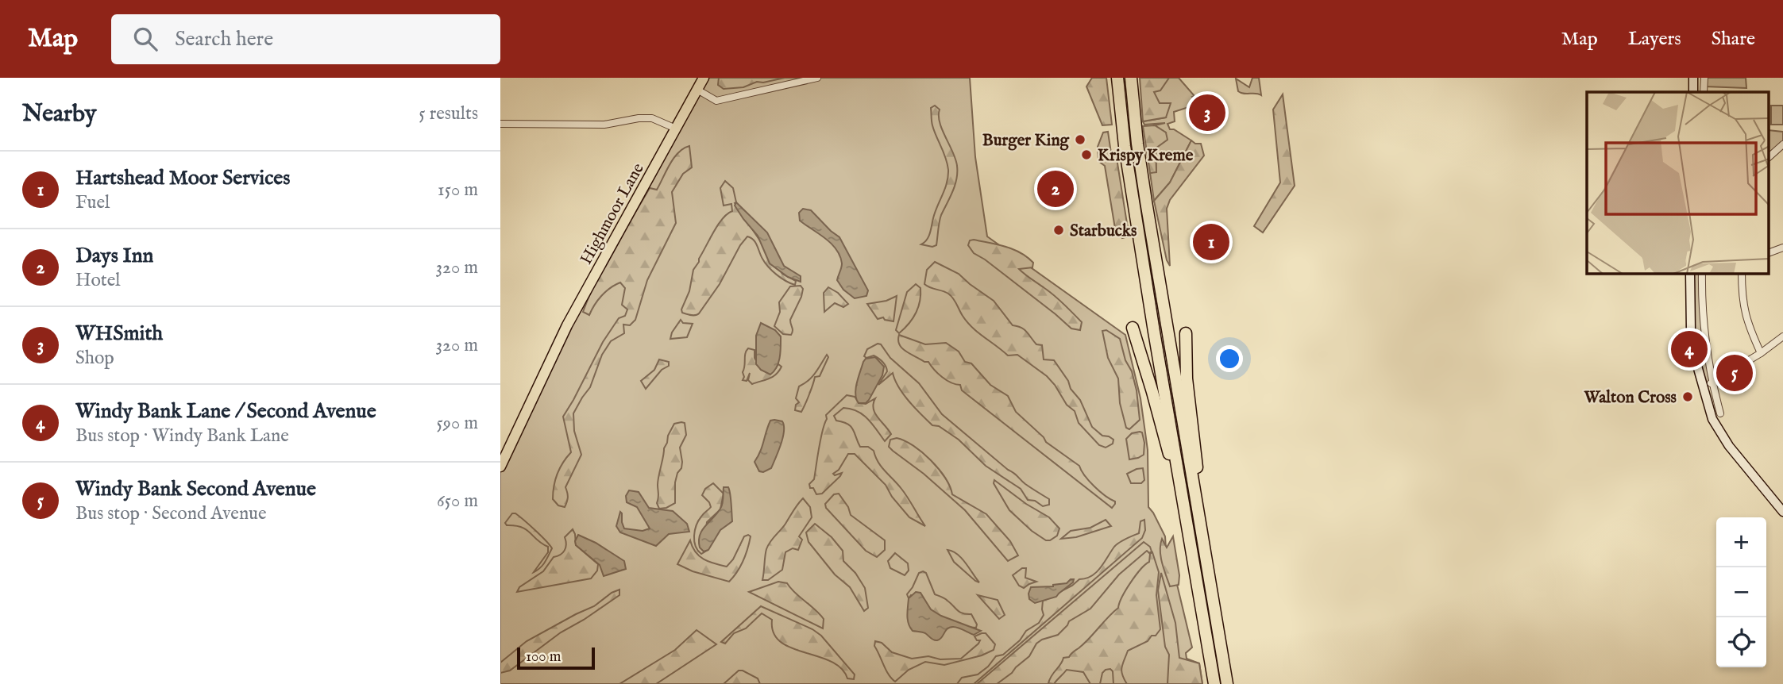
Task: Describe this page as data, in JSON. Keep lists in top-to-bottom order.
{
  "streets": {
    "main road": ["Highmoor Lane"]
  },
  "places": [
    "Burger King",
    "Krispy Kreme",
    "Starbucks",
    "Walton Cross"
  ],
  "scale_bar": "100 m",
  "page": {
    "header": "Map",
    "search": "Search here",
    "nav": ["Map", "Layers", "Share"],
    "heading": ["Nearby", "5 results"],
    "pins": [
      "3",
      "2",
      "1",
      "4",
      "5"
    ],
    "list": [
      {
        "mark": "1",
        "name": "Hartshead Moor Services",
        "note": "Fuel",
        "value": "150 m"
      },
      {
        "mark": "2",
        "name": "Days Inn",
        "note": "Hotel",
        "value": "320 m"
      },
      {
        "mark": "3",
        "name": "WHSmith",
        "note": "Shop",
        "value": "320 m"
      },
      {
        "mark": "4",
        "name": "Windy Bank Lane / Second Avenue",
        "note": "Bus stop · Windy Bank Lane",
        "value": "590 m"
      },
      {
        "mark": "5",
        "name": "Windy Bank Second Avenue",
        "note": "Bus stop · Second Avenue",
        "value": "650 m"
      }
    ],
    "map_buttons": ["+", "−"],
    "scale": "100 m"
  }
}
